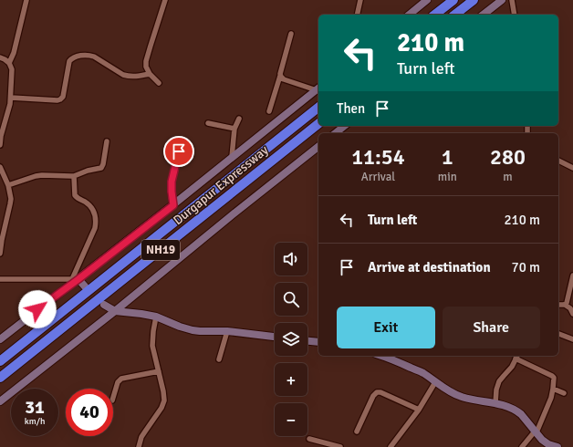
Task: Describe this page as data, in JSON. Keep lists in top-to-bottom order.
{
  "streets": {
    "highway": ["Durgapur Expressway", "NH19"]
  },
  "page": {
    "turn": ["210 m", "Turn left"],
    "then": "Then",
    "eta": [
      "11:54",
      "Arrival",
      "1",
      "min",
      "280",
      "m"
    ],
    "list": [
      {
        "name": "Turn left",
        "value": "210 m"
      },
      {
        "name": "Arrive at destination",
        "value": "70 m"
      }
    ],
    "map_buttons": ["+", "−"],
    "buttons": ["Exit", "Share"],
    "speed": "31 km/h",
    "limit": "40"
  }
}
